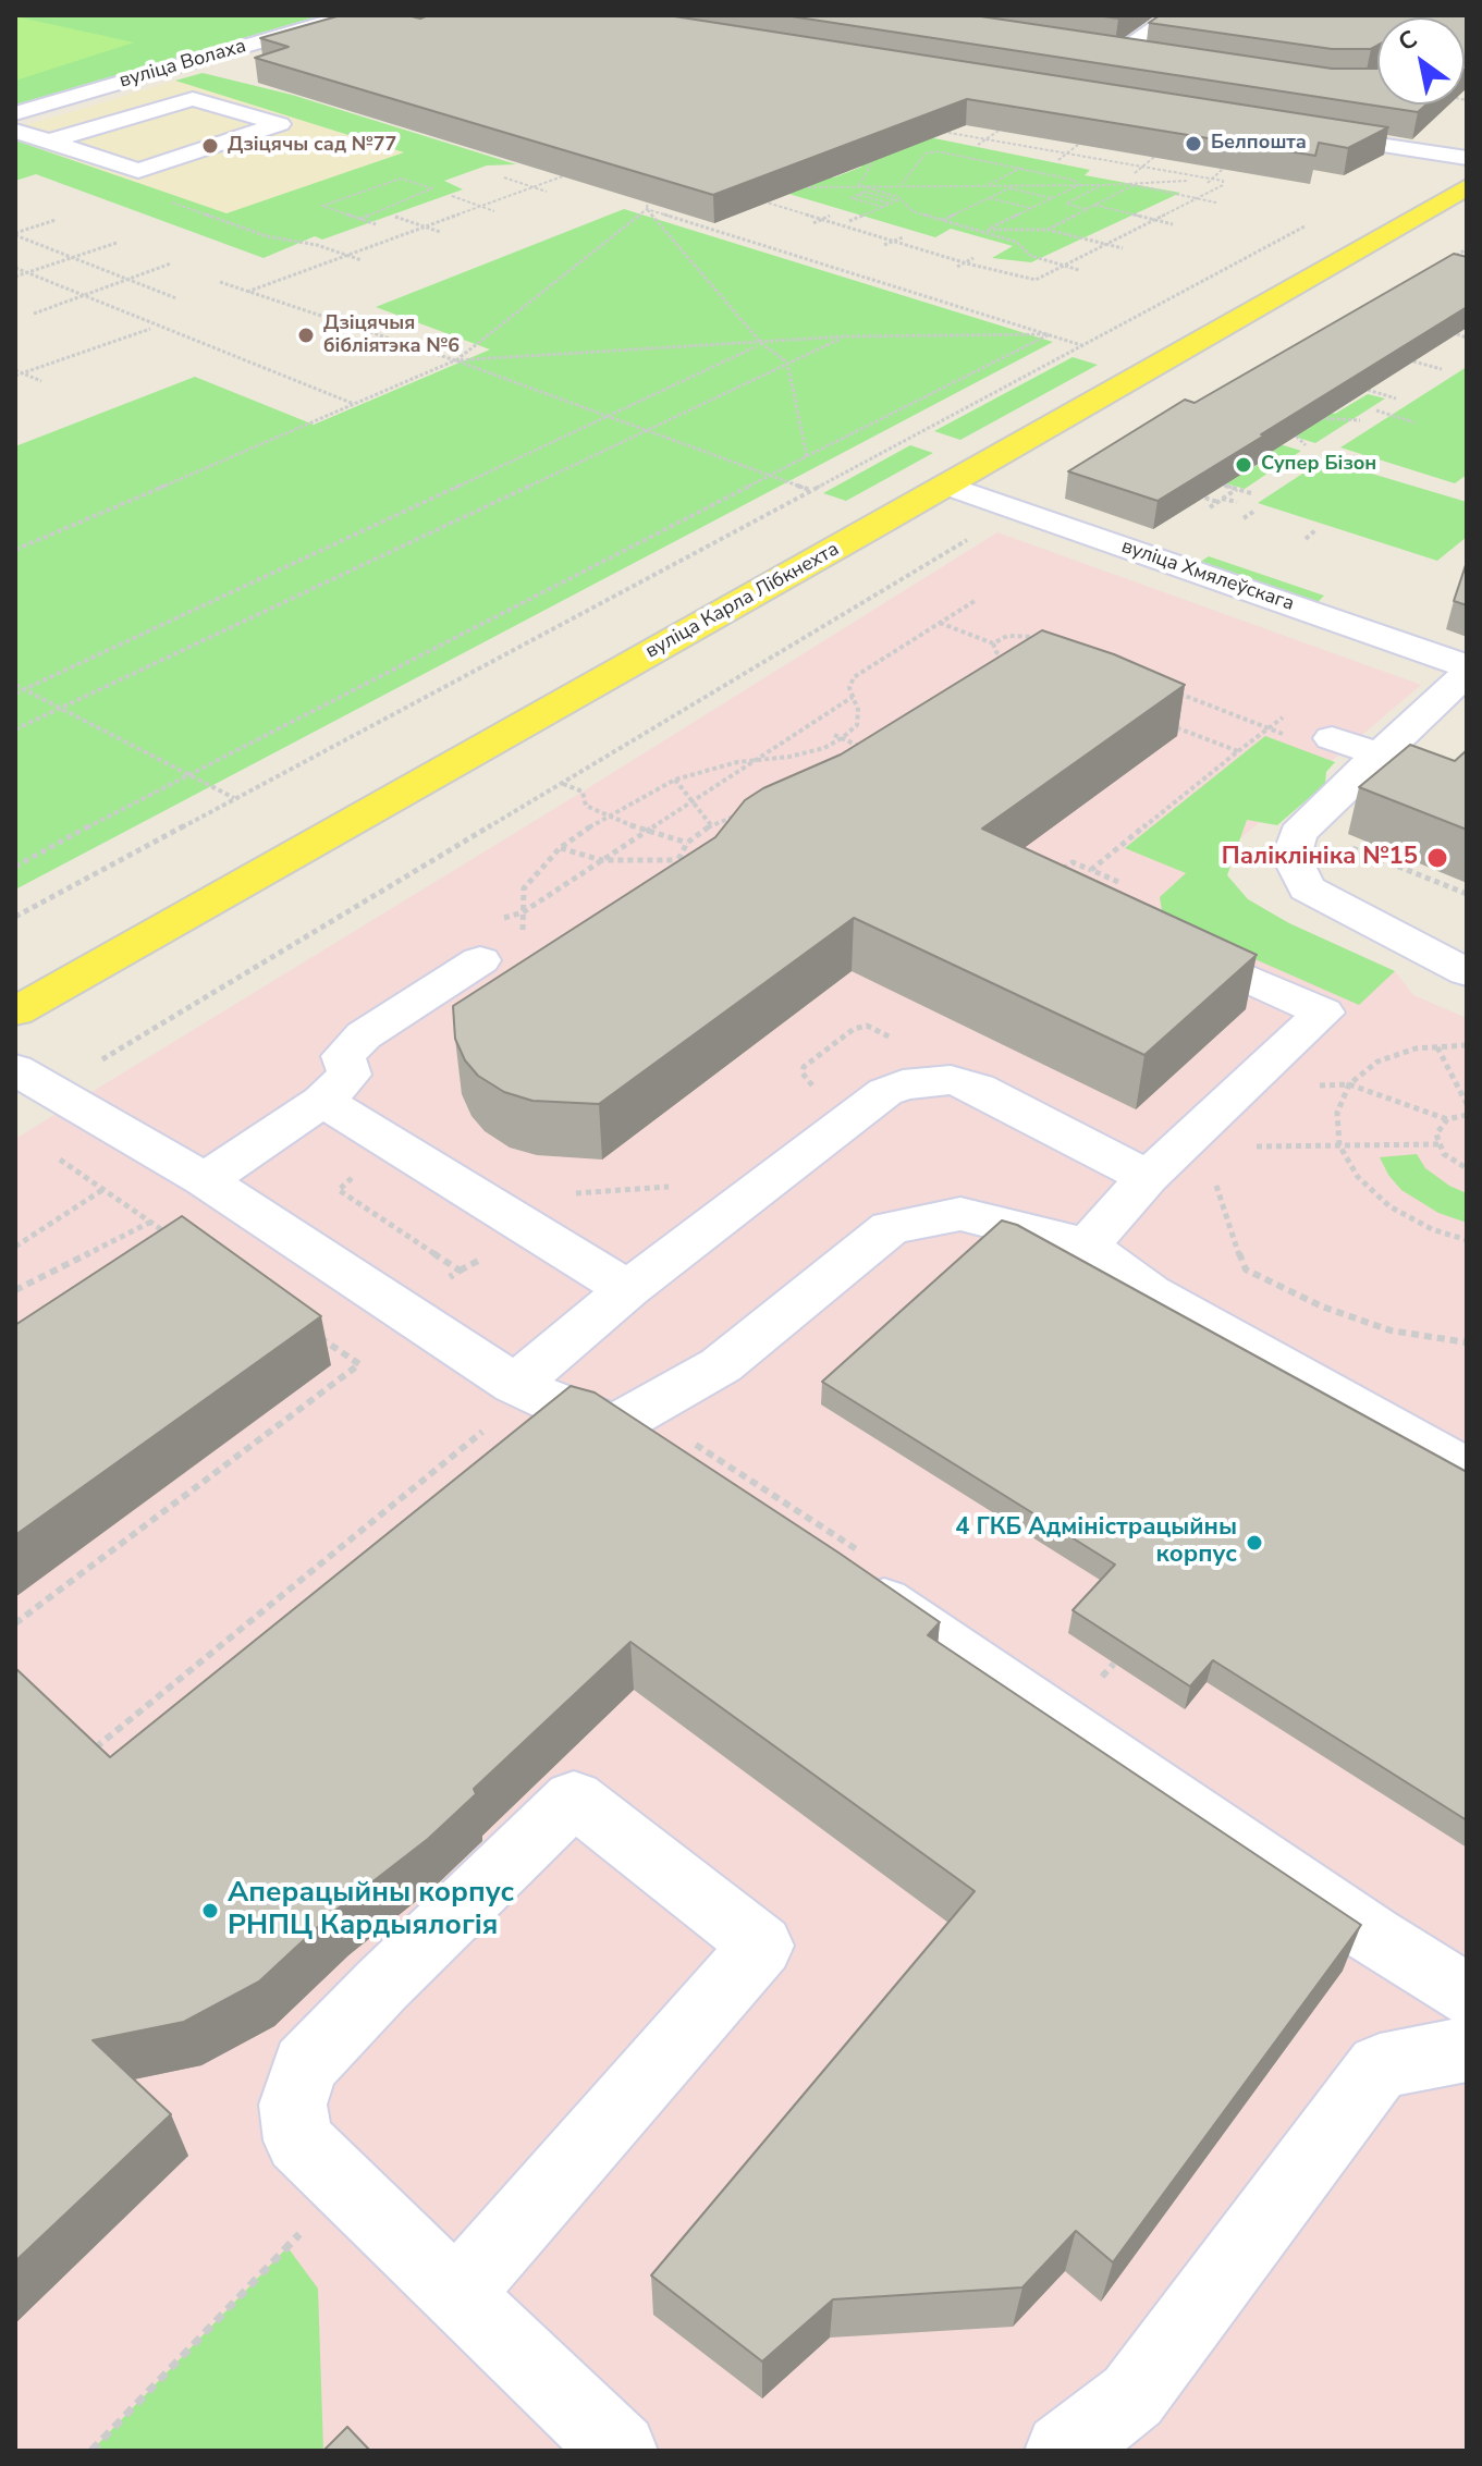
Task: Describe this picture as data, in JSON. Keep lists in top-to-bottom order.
{
  "streets": {
    "main road": ["вуліца Карла Лібкнехта"],
    "street": ["вуліца Волаха", "вуліца Хмялеўскага"]
  },
  "crossings": [
    ["вуліца Хмялеўскага", "вуліца Карла Лібкнехта"]
  ],
  "places": [
    "Белпошта",
    "Дзіцячы сад №77",
    "Дзіцячыя бібліятэка №6",
    "Супер Бізон",
    "Паліклініка №15",
    "4 ГКБ Адміністрацыйны корпус",
    "Аперацыйны корпус РНПЦ Кардыялогія"
  ],
  "north": "top left"
}
